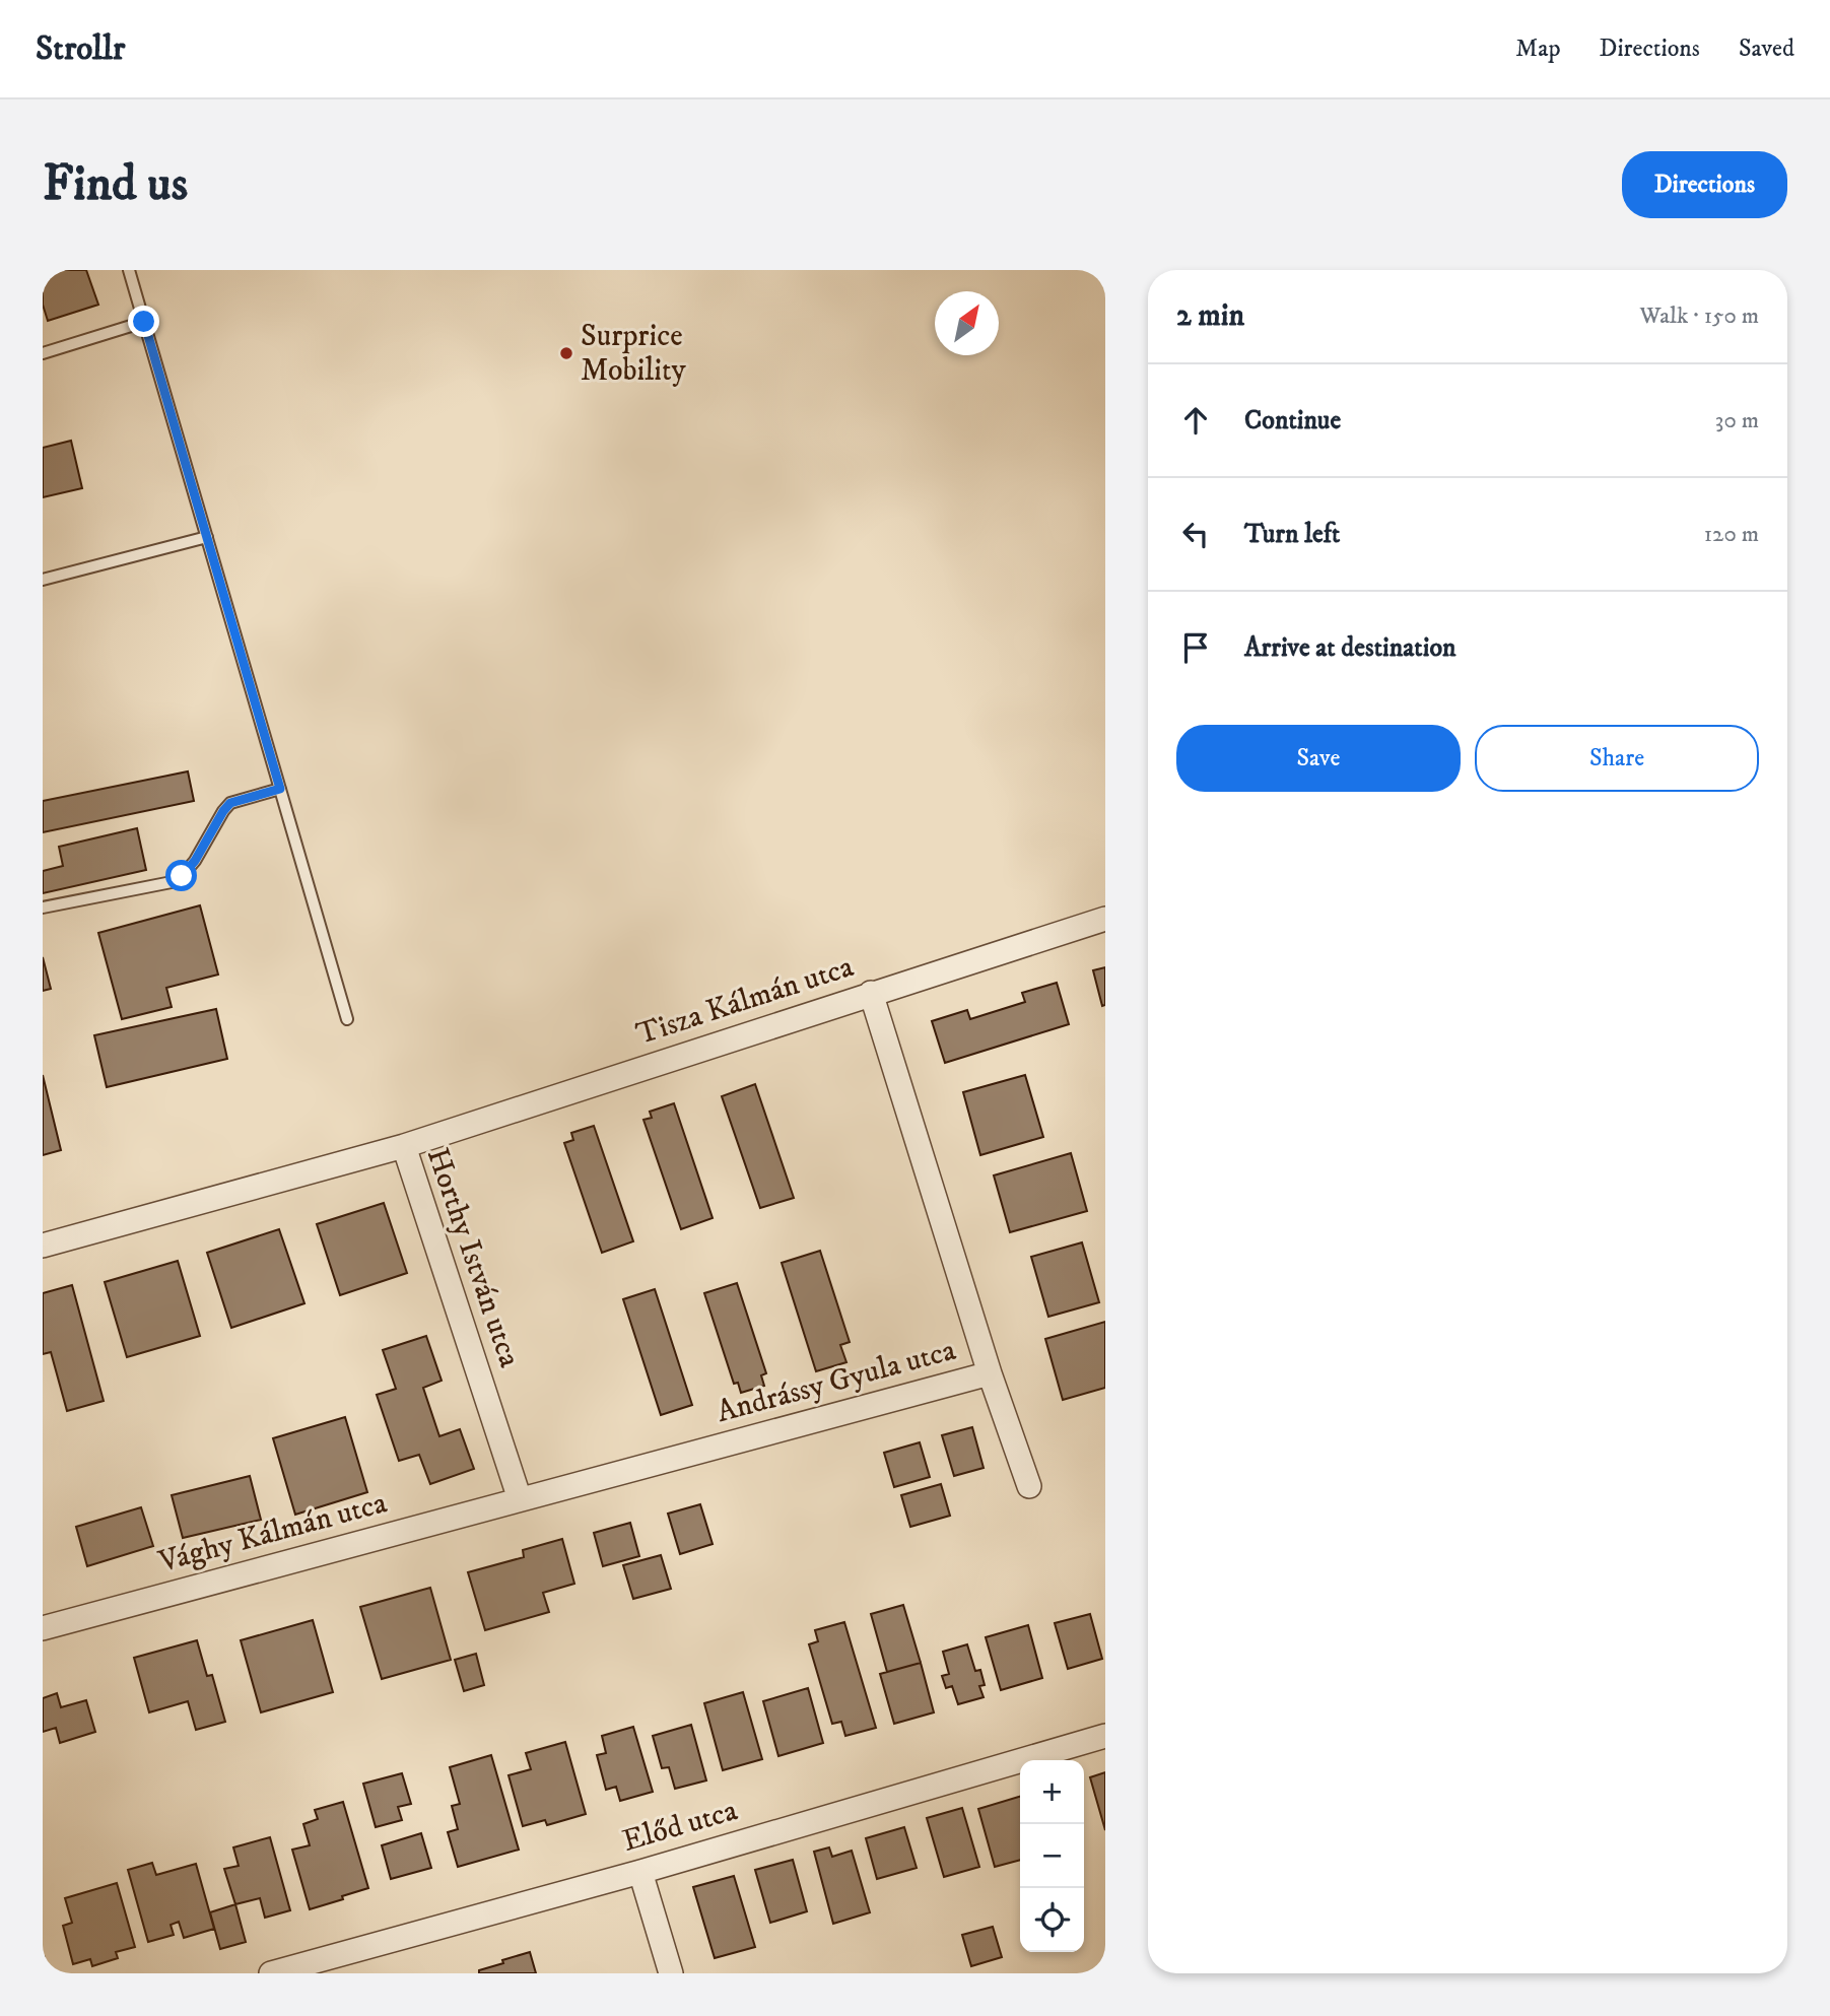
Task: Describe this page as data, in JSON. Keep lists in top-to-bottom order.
{
  "streets": {
    "street": [
      "Tisza Kálmán utca",
      "Horthy István utca",
      "Andrássy Gyula utca",
      "Vághy Kálmán utca",
      "Előd utca"
    ]
  },
  "crossings": [
    ["Tisza Kálmán utca", "Horthy István utca"],
    ["Tisza Kálmán utca", "Andrássy Gyula utca"],
    ["Horthy István utca", "Andrássy Gyula utca"],
    ["Horthy István utca", "Vághy Kálmán utca"],
    ["Andrássy Gyula utca", "Vághy Kálmán utca"]
  ],
  "places": ["Surprice Mobility"],
  "north": "top right",
  "page": {
    "header": "Strollr",
    "nav": ["Map", "Directions", "Saved"],
    "buttons": [
      "Directions",
      ["Save", "Share"]
    ],
    "title": "Find us",
    "heading": ["2 min", "Walk · 150 m"],
    "list": [
      ["Continue", "30 m"],
      ["Turn left", "120 m"],
      "Arrive at destination"
    ],
    "map_buttons": ["+", "−"]
  }
}
